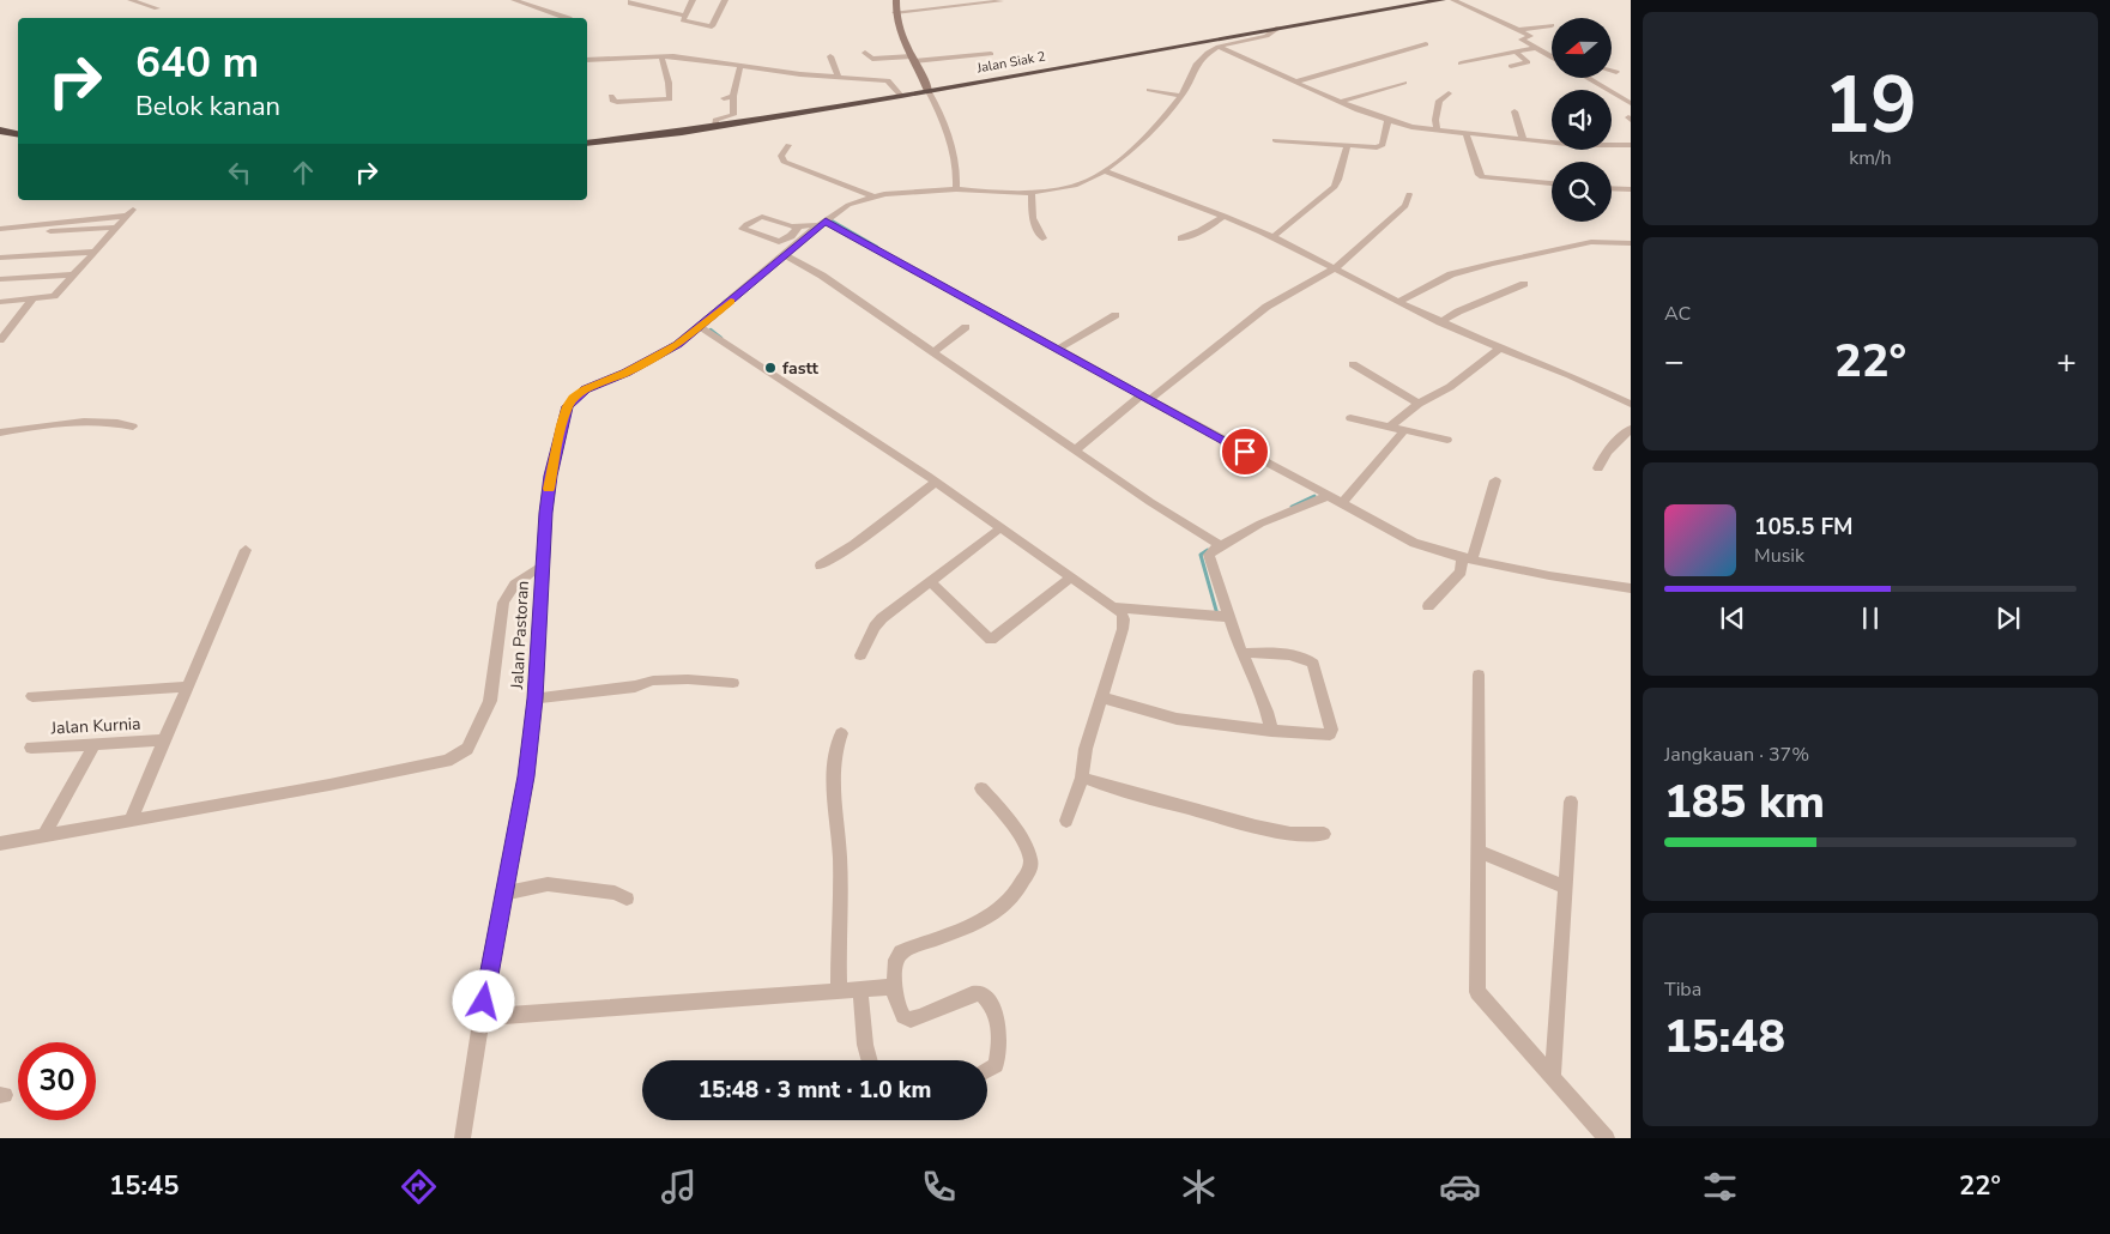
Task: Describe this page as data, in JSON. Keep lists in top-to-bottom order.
{
  "streets": {
    "highway": ["Jalan Siak 2"],
    "street": ["Jalan Pastoran", "Jalan Kurnia"]
  },
  "places": ["fastt"],
  "north": "left",
  "page": {
    "tile": [
      ["19", "km/h"],
      "AC",
      ["Jangkauan · 37%", "185 km"],
      ["Tiba", "15:48"]
    ],
    "turn": ["640 m", "Belok kanan"],
    "heat": ["−", "22°", "+"],
    "song": ["105.5 FM", "Musik"],
    "limit": "30",
    "trip": "15:48 · 3 mnt · 1.0 km",
    "tabs": ["15:45", "22°"]
  }
}
